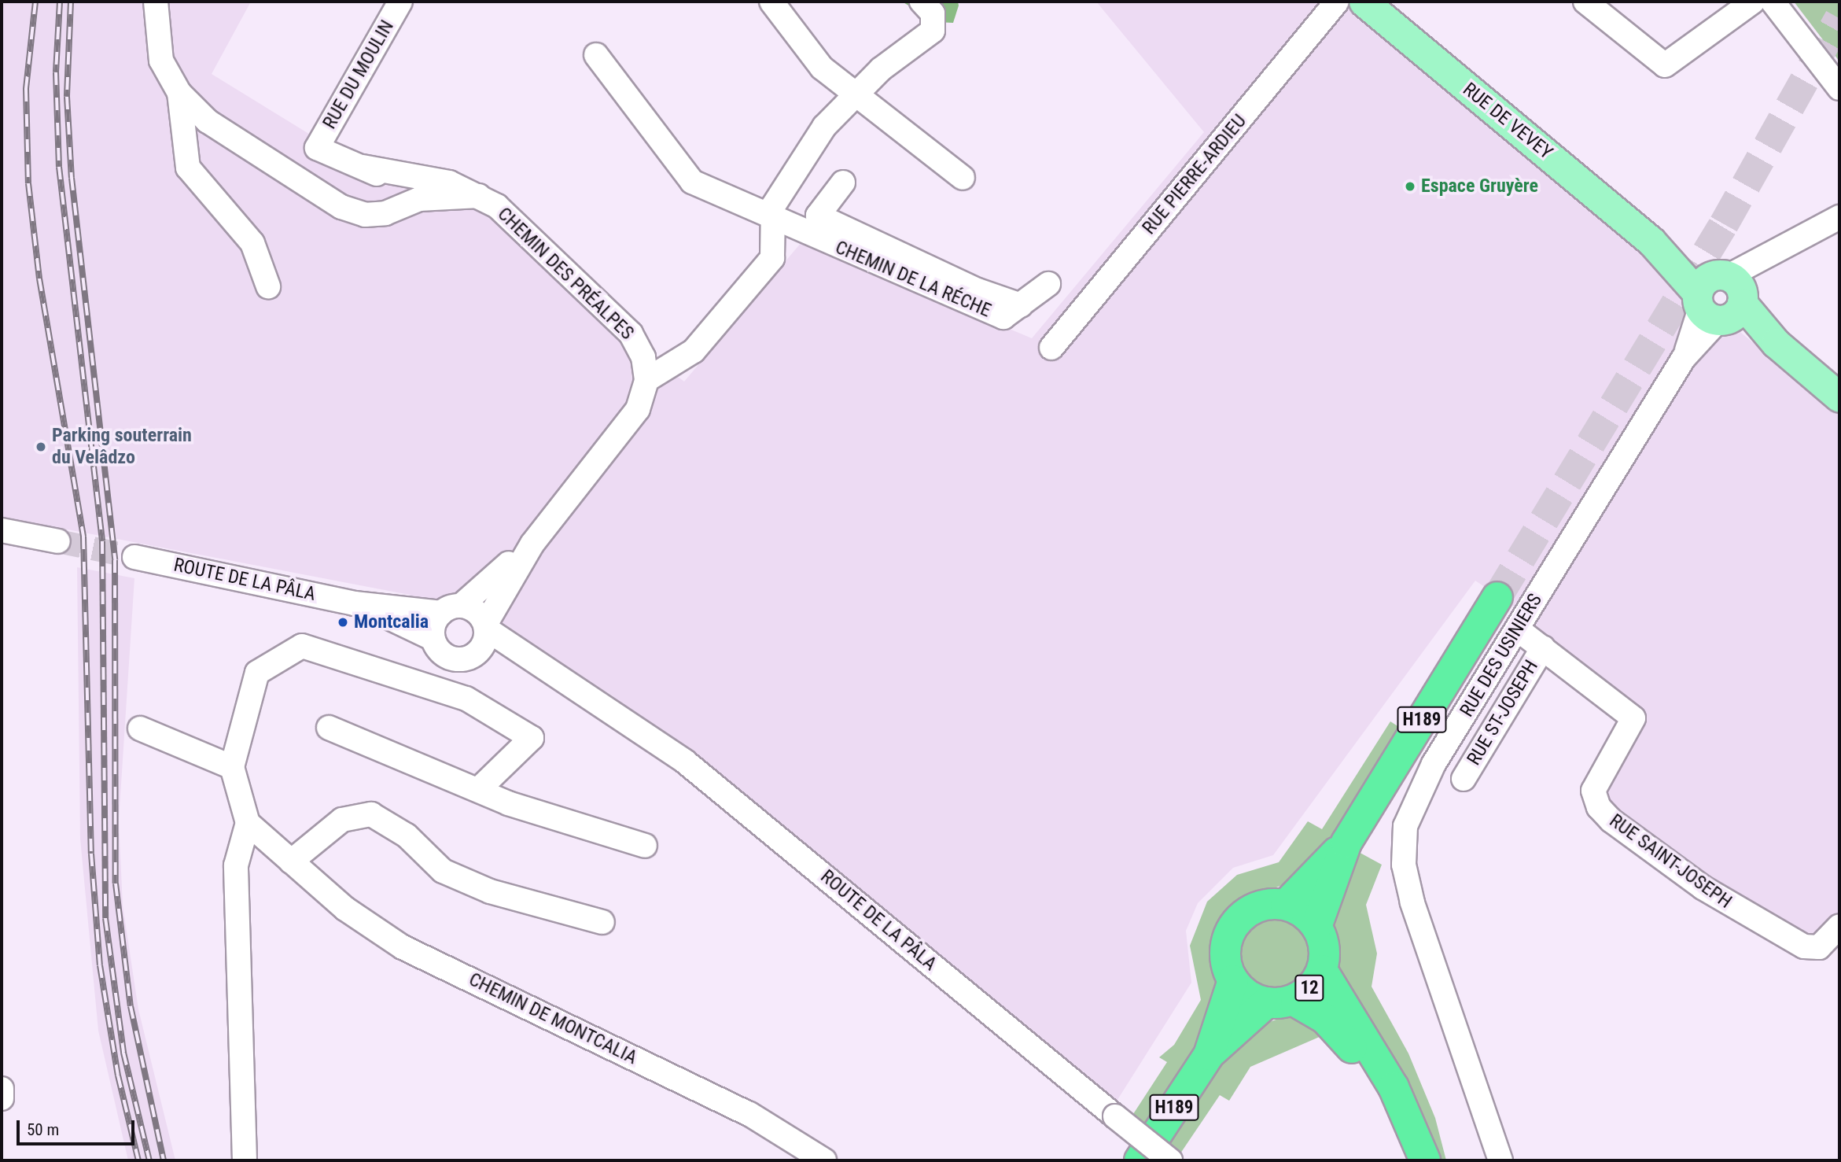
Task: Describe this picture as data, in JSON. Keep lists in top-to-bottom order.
{
  "streets": {
    "highway": ["H189", "12"],
    "main road": ["RUE DE VEVEY"],
    "street": [
      "RUE DU MOULIN",
      "RUE PIERRE-ARDIEU",
      "CHEMIN DES PRÉALPES",
      "CHEMIN DE LA RÉCHE",
      "ROUTE DE LA PÂLA",
      "RUE DES USINIERS",
      "RUE ST-JOSEPH",
      "RUE SAINT-JOSEPH",
      "CHEMIN DE MONTCALIA"
    ]
  },
  "crossings": [
    ["RUE DU MOULIN", "CHEMIN DES PRÉALPES"],
    ["RUE DE VEVEY", "RUE DES USINIERS"],
    ["RUE DES USINIERS", "RUE SAINT-JOSEPH"],
    ["RUE ST-JOSEPH", "RUE SAINT-JOSEPH"],
    ["H189", "12"]
  ],
  "places": ["Espace Gruyère", "Parking souterrain du Velâdzo", "Montcalia"],
  "scale_bar": "50 m"
}
